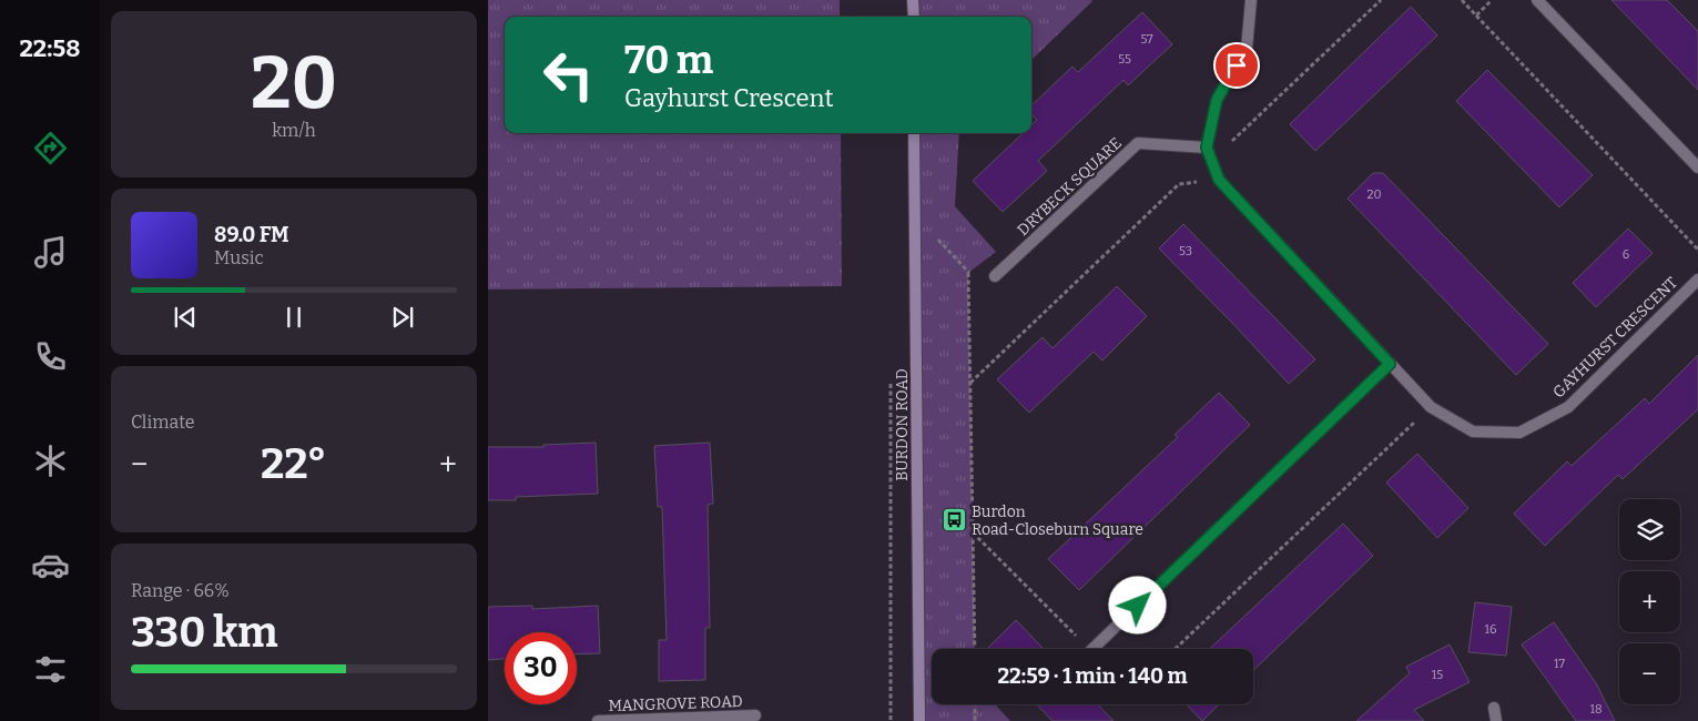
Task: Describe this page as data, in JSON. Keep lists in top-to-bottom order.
{
  "streets": {
    "main road": ["BURDON ROAD"],
    "street": ["DRYBECK SQUARE", "GAYHURST CRESCENT", "MANGROVE ROAD"]
  },
  "crossings": [
    ["DRYBECK SQUARE", "GAYHURST CRESCENT"]
  ],
  "places": {
    "bus stop": ["Burdon Road-Closeburn Square"]
  },
  "house_numbers": [
    "57",
    "55",
    "20",
    "53",
    "6",
    "16",
    "17",
    "15",
    "18"
  ],
  "page": {
    "tabs": "22:58",
    "tile": [
      ["20", "km/h"],
      "Climate",
      ["Range · 66%", "330 km"]
    ],
    "turn": ["70 m", "Gayhurst Crescent"],
    "song": ["89.0 FM", "Music"],
    "heat": ["−", "22°", "+"],
    "map_buttons": ["+", "−"],
    "limit": "30",
    "trip": "22:59 · 1 min · 140 m"
  }
}
